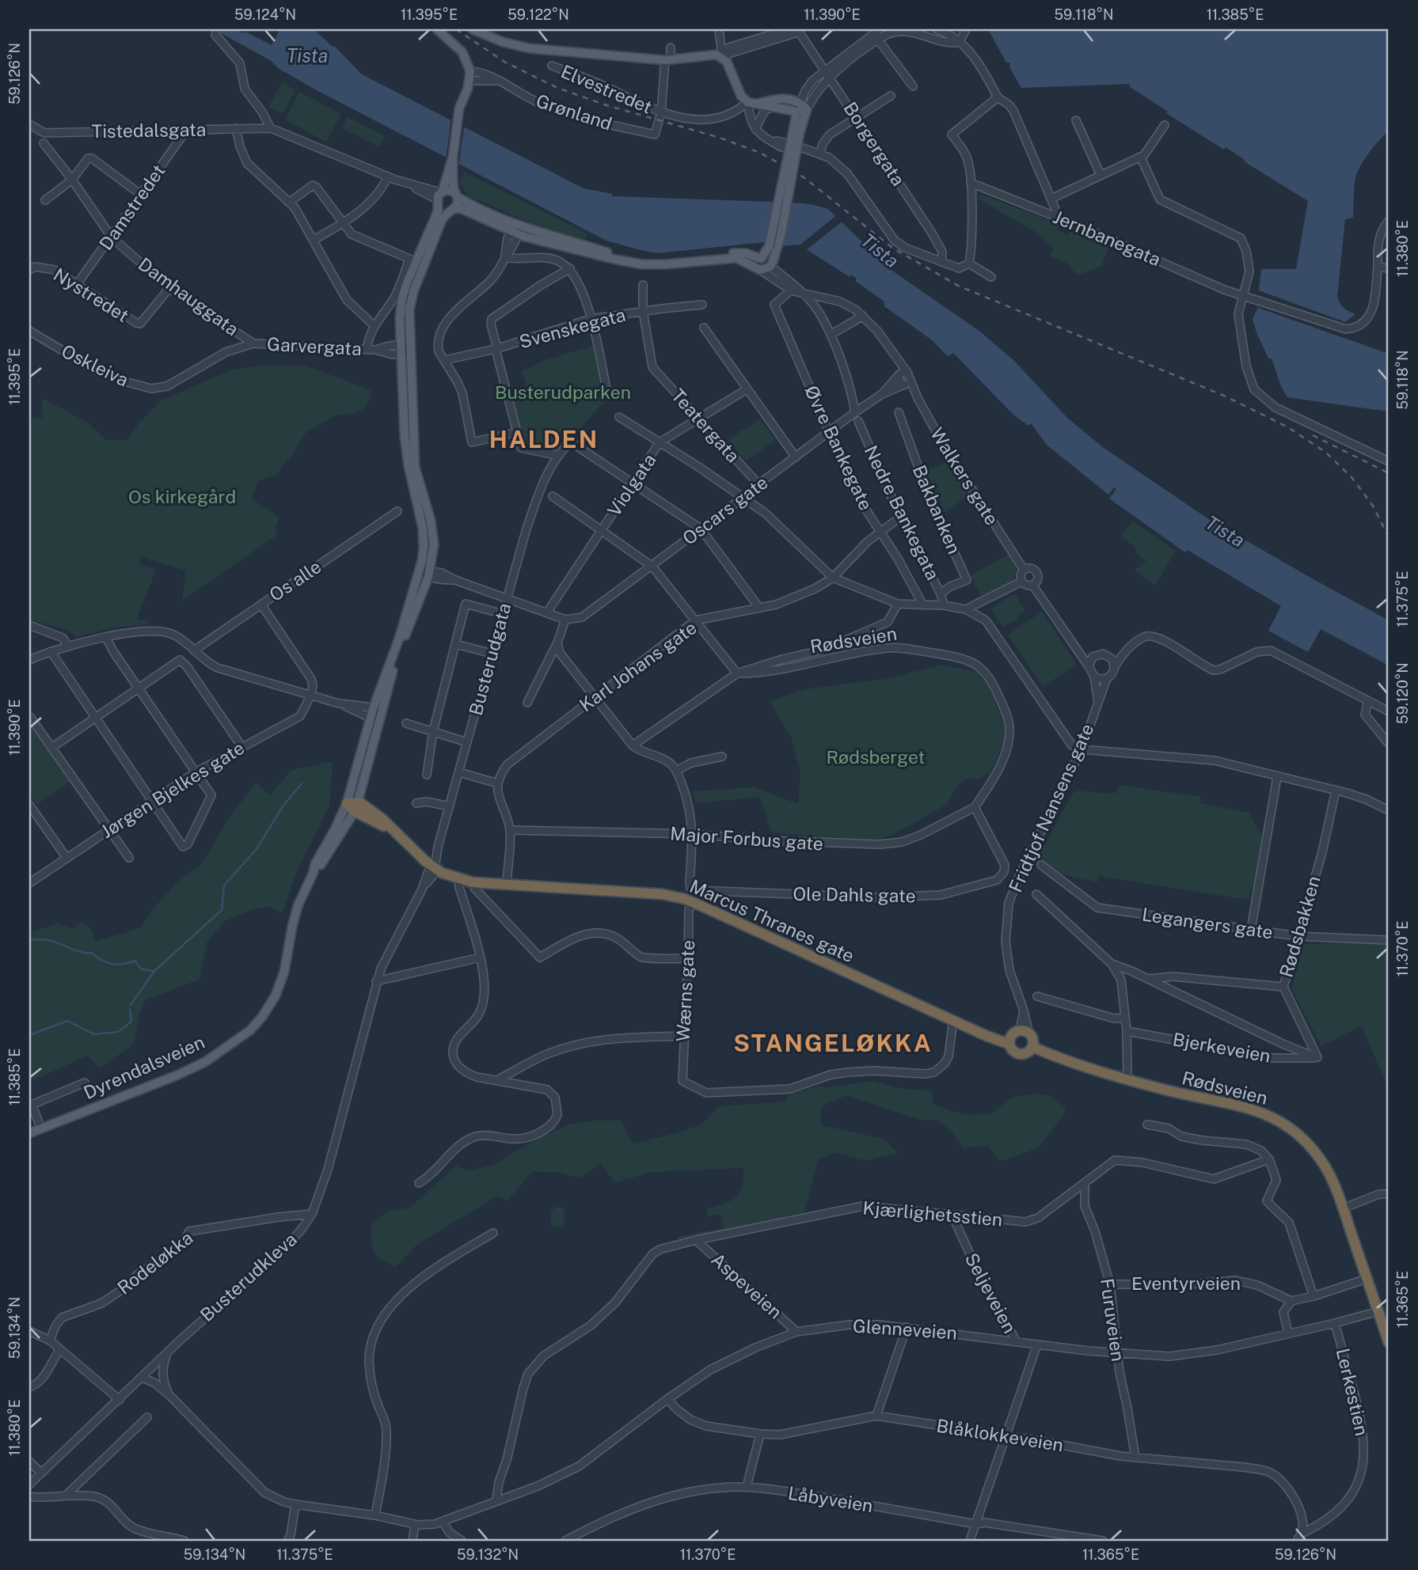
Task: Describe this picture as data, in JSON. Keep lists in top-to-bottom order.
{
  "streets": {
    "highway": ["Rødsveien", "Marcus Thranes gate"],
    "main road": ["Dyrendalsveien"],
    "street": [
      "Elvestredet",
      "Grønland",
      "Tistedalsgata",
      "Borgergata",
      "Damstredet",
      "Jernbanegata",
      "Nystredet",
      "Damhauggata",
      "Svenskegata",
      "Garvergata",
      "Oskleiva",
      "Teatergata",
      "Øvre Bankegate",
      "Walkers gate",
      "Violgata",
      "Bakbanken",
      "Oscars gate",
      "Nedre Bankegata",
      "Os alle",
      "Busterudgata",
      "Karl Johans gate",
      "Jørgen Bjelkes gate",
      "Fridtjof Nansens gate",
      "Major Forbus gate",
      "Ole Dahls gate",
      "Legangers gate",
      "Rødsbakken",
      "Wærns gate",
      "Bjerkeveien",
      "Kjærlighetsstien",
      "Rodeløkka",
      "Busterudkleva",
      "Eventyrveien",
      "Aspeveien",
      "Seljeveien",
      "Furuveien",
      "Glenneveien",
      "Lerkestien",
      "Blåklokkeveien",
      "Låbyveien"
    ]
  },
  "crossings": [
    ["Elvestredet", "Grønland"],
    ["Tistedalsgata", "Damstredet"],
    ["Damstredet", "Nystredet"],
    ["Damstredet", "Damhauggata"],
    ["Nystredet", "Damhauggata"],
    ["Damhauggata", "Garvergata"],
    ["Damhauggata", "Oskleiva"],
    ["Svenskegata", "Teatergata"],
    ["Garvergata", "Oskleiva"],
    ["Teatergata", "Violgata"],
    ["Teatergata", "Oscars gate"],
    ["Øvre Bankegate", "Oscars gate"],
    ["Walkers gate", "Oscars gate"],
    ["Walkers gate", "Fridtjof Nansens gate"],
    ["Violgata", "Busterudgata"],
    ["Bakbanken", "Nedre Bankegata"],
    ["Rødsveien", "Major Forbus gate"],
    ["Rødsveien", "Ole Dahls gate"],
    ["Rødsveien", "Glenneveien"],
    ["Busterudgata", "Marcus Thranes gate"],
    ["Busterudgata", "Busterudkleva"],
    ["Fridtjof Nansens gate", "Marcus Thranes gate"],
    ["Major Forbus gate", "Ole Dahls gate"],
    ["Marcus Thranes gate", "Wærns gate"],
    ["Marcus Thranes gate", "Dyrendalsveien"],
    ["Legangers gate", "Rødsbakken"],
    ["Rødsbakken", "Bjerkeveien"],
    ["Kjærlighetsstien", "Aspeveien"],
    ["Kjærlighetsstien", "Seljeveien"],
    ["Kjærlighetsstien", "Furuveien"],
    ["Kjærlighetsstien", "Glenneveien"],
    ["Rodeløkka", "Busterudkleva"],
    ["Busterudkleva", "Glenneveien"],
    ["Eventyrveien", "Furuveien"],
    ["Aspeveien", "Glenneveien"],
    ["Seljeveien", "Glenneveien"],
    ["Furuveien", "Glenneveien"],
    ["Furuveien", "Blåklokkeveien"],
    ["Glenneveien", "Lerkestien"],
    ["Glenneveien", "Blåklokkeveien"],
    ["Lerkestien", "Blåklokkeveien"]
  ],
  "districts": ["HALDEN", "STANGELØKKA"],
  "water": ["Tista"],
  "parks": ["Busterudparken", "Os kirkegård", "Rødsberget"],
  "coordinates": [
    "59.124°N",
    "11.395°E",
    "59.122°N",
    "11.390°E",
    "59.118°N",
    "11.385°E",
    "59.126°N",
    "11.380°E",
    "11.375°E",
    "59.120°N",
    "11.370°E",
    "11.365°E",
    "59.134°N",
    "59.132°N"
  ]
}
